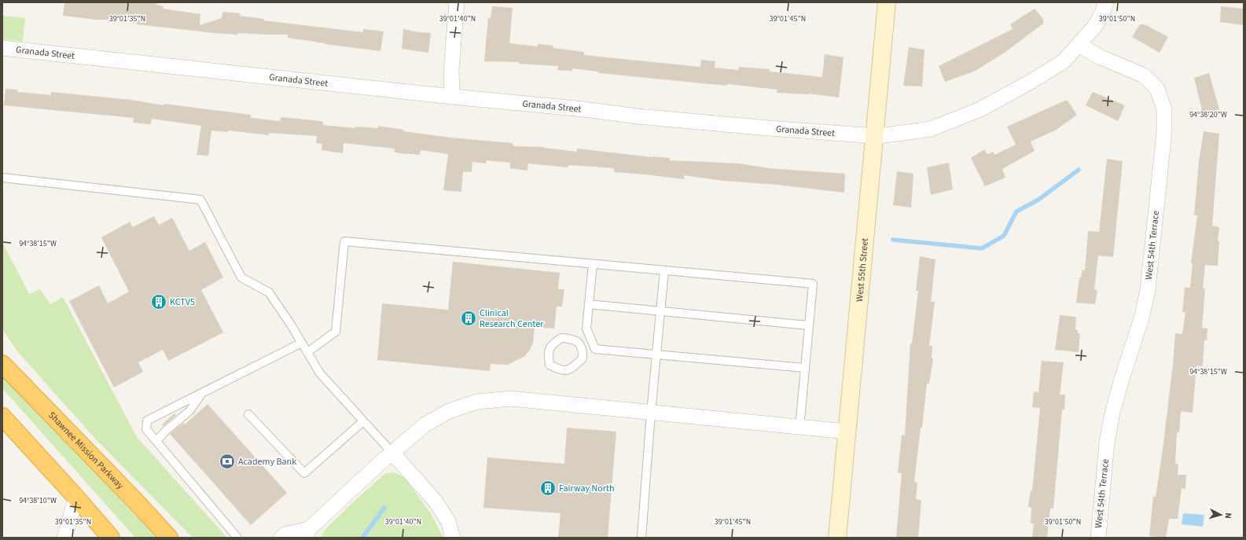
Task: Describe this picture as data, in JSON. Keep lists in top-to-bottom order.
{
  "streets": {
    "highway": ["Shawnee Mission Parkway"],
    "street": ["Granada Street", "West 54th Terrace", "West 55th Street"]
  },
  "crossings": [
    ["Granada Street", "West 54th Terrace"],
    ["Granada Street", "West 55th Street"]
  ],
  "places": {
    "building": ["KCTV5", "Clinical Research Center", "Fairway North"],
    "bank": ["Academy Bank"]
  },
  "north": "right",
  "coordinates": [
    "39°01'35\"N",
    "39°01'40\"N",
    "39°01'45\"N",
    "39°01'50\"N",
    "94°38'20\"W",
    "94°38'15\"W",
    "94°38'10\"W"
  ]
}
